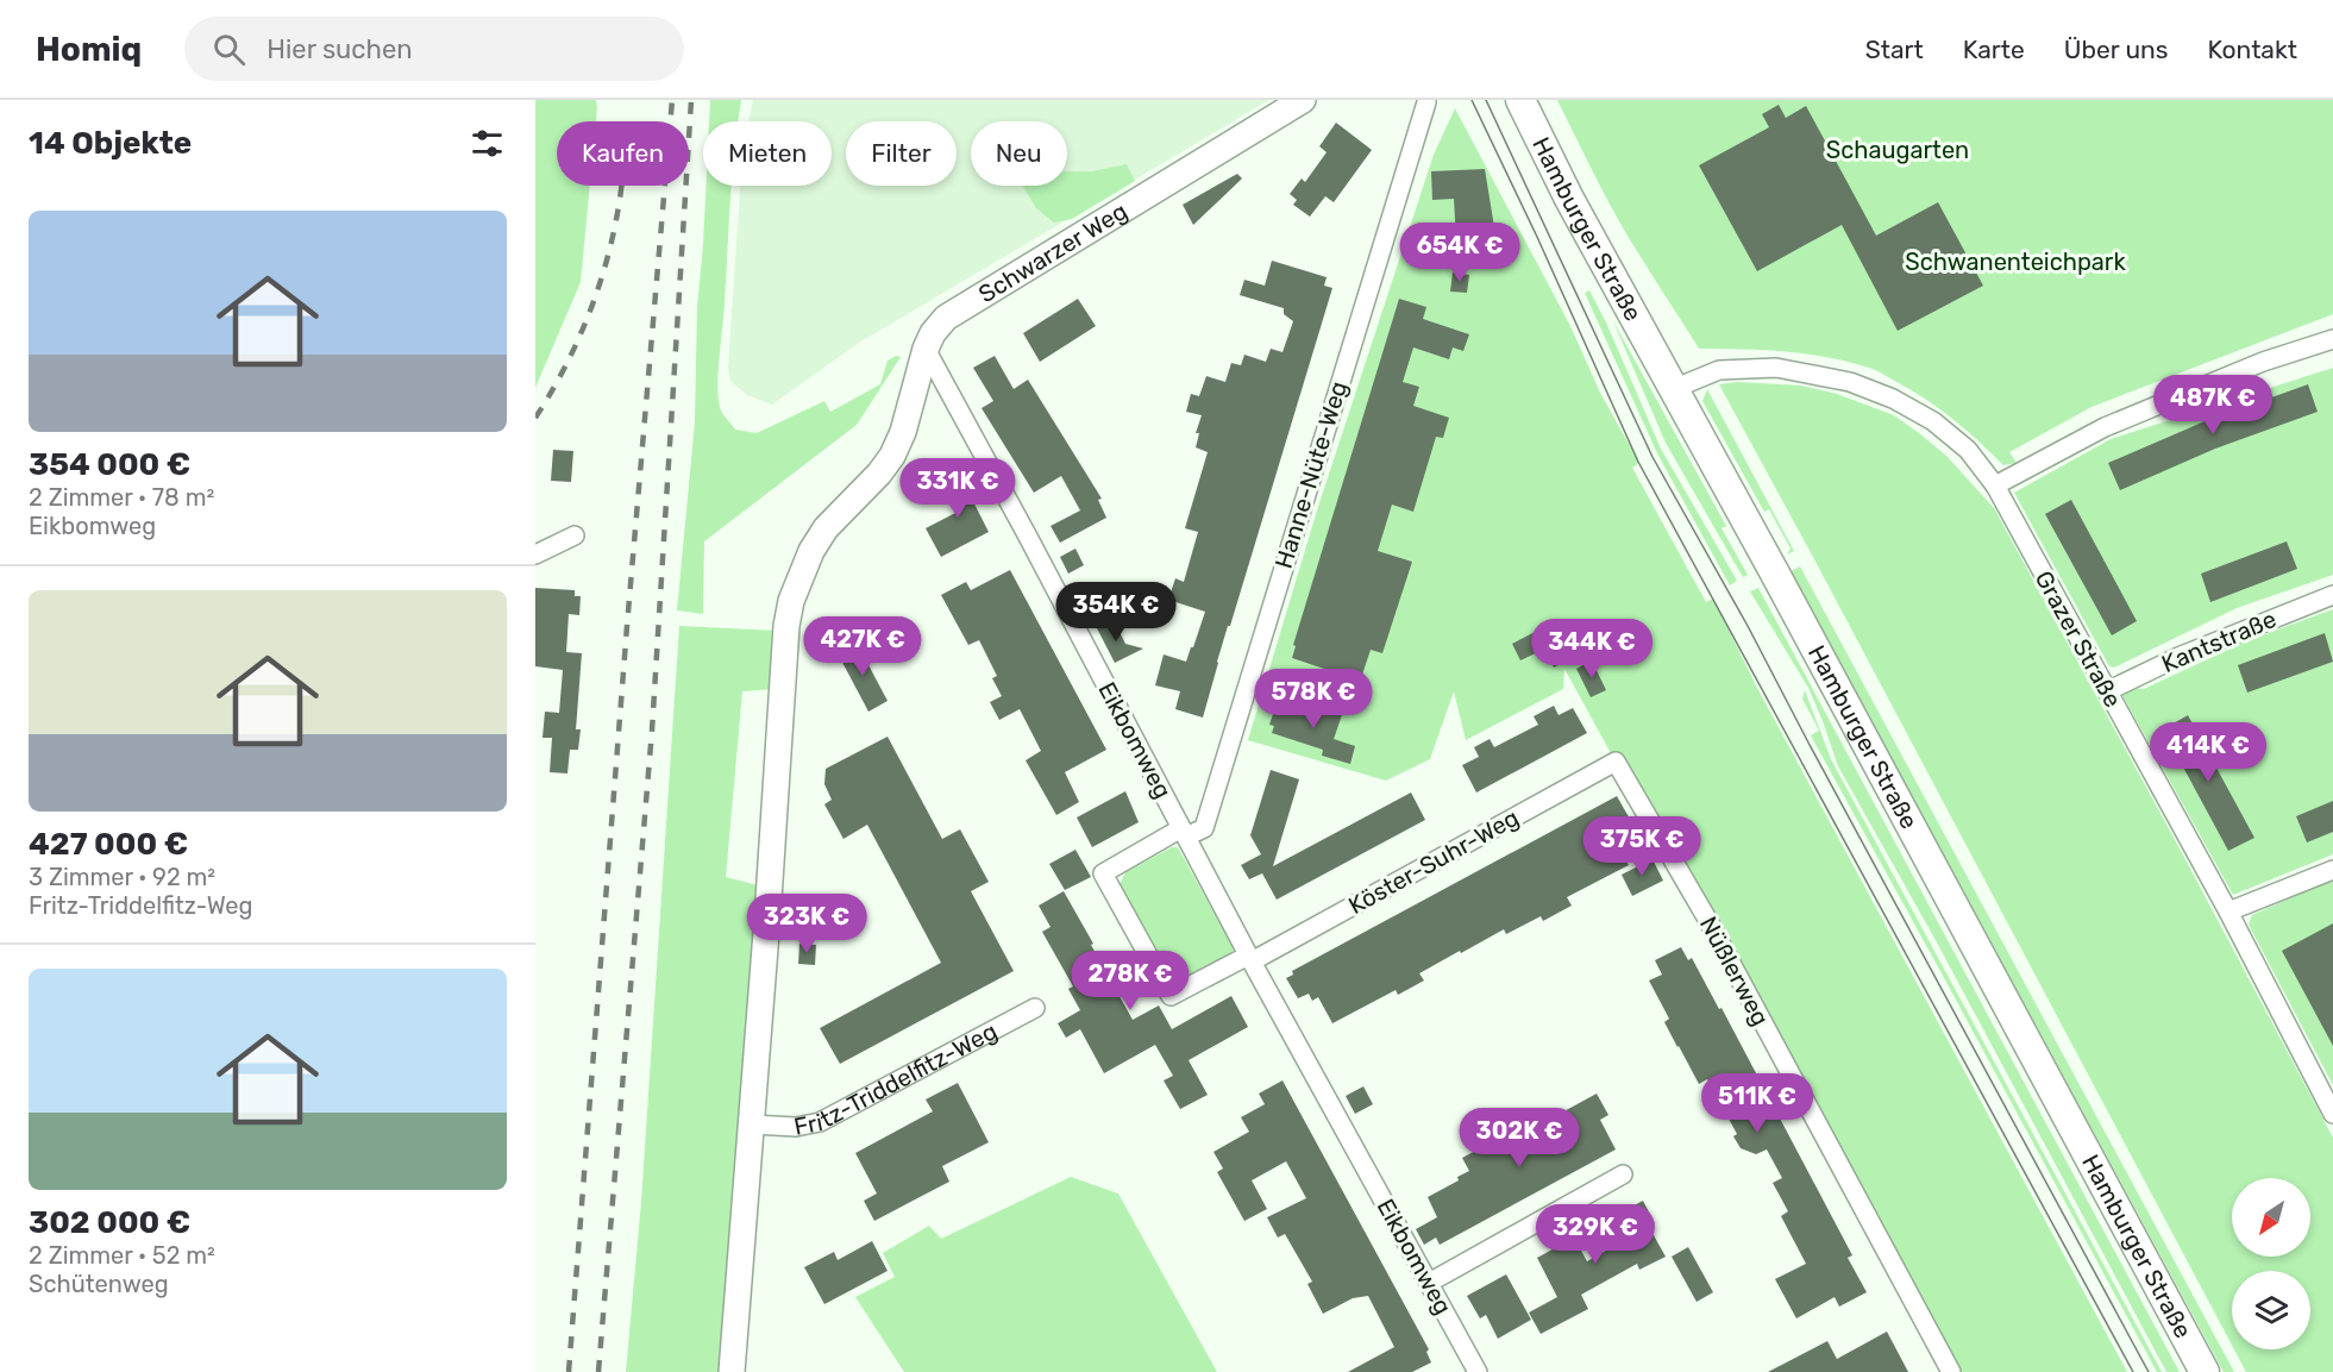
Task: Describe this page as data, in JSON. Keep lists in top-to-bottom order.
{
  "streets": {
    "main road": ["Hamburger Straße"],
    "street": [
      "Schwarzer Weg",
      "Hanne-Nüte-Weg",
      "Grazer Straße",
      "Kantstraße",
      "Eikbomweg",
      "Köster-Suhr-Weg",
      "Nüßlerweg",
      "Fritz-Triddelfitz-Weg"
    ]
  },
  "crossings": [
    ["Hamburger Straße", "Grazer Straße"],
    ["Schwarzer Weg", "Eikbomweg"],
    ["Schwarzer Weg", "Fritz-Triddelfitz-Weg"],
    ["Hanne-Nüte-Weg", "Eikbomweg"],
    ["Grazer Straße", "Kantstraße"],
    ["Eikbomweg", "Köster-Suhr-Weg"],
    ["Eikbomweg", "Fritz-Triddelfitz-Weg"],
    ["Köster-Suhr-Weg", "Nüßlerweg"]
  ],
  "parks": ["Schaugarten", "Schwanenteichpark"],
  "north": "bottom left",
  "page": {
    "header": "Homiq",
    "search": "Hier suchen",
    "nav": [
      "Start",
      "Karte",
      "Über uns",
      "Kontakt"
    ],
    "heading": "14 Objekte",
    "chip": [
      "Kaufen",
      "Mieten",
      "Filter",
      "Neu"
    ],
    "list": [
      {
        "name": "354 000 €",
        "note": "2 Zimmer · 78 m² · Eikbomweg"
      },
      {
        "name": "427 000 €",
        "note": "3 Zimmer · 92 m² · Fritz-Triddelfitz-Weg"
      },
      {
        "name": "302 000 €",
        "note": "2 Zimmer · 52 m² · Schütenweg"
      }
    ],
    "price": [
      "654K €",
      "487K €",
      "331K €",
      "354K €",
      "427K €",
      "344K €",
      "578K €",
      "414K €",
      "375K €",
      "323K €",
      "278K €",
      "511K €",
      "302K €",
      "329K €"
    ]
  }
}
